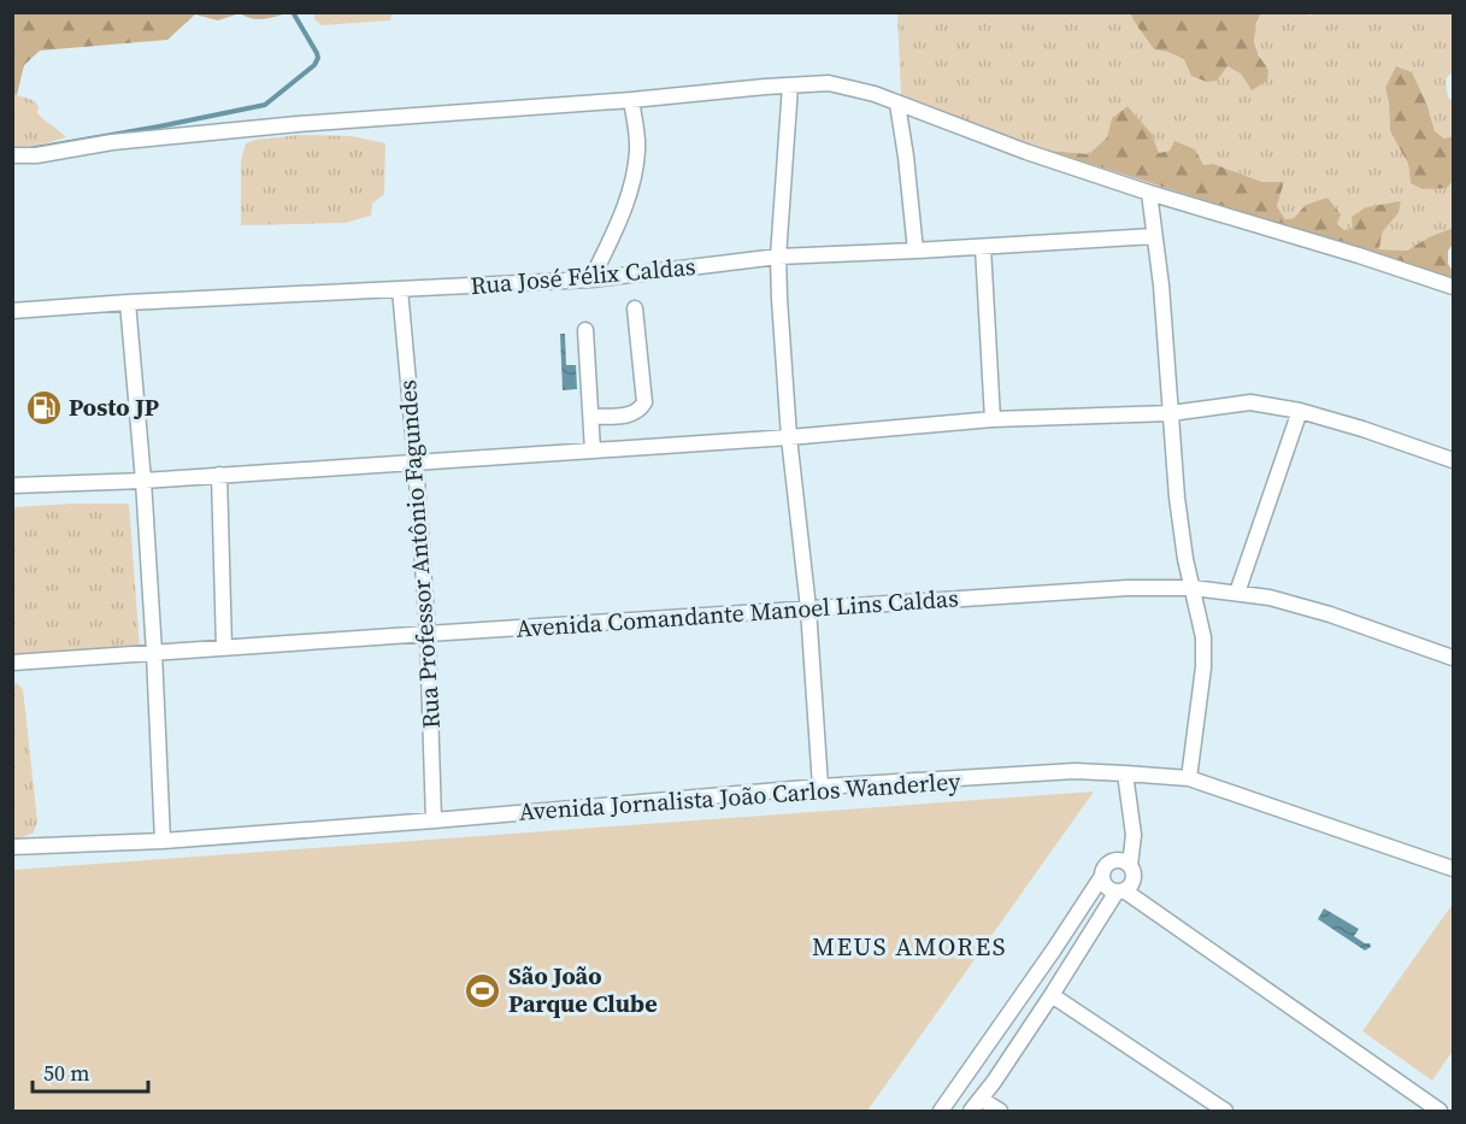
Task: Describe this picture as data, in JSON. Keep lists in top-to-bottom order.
{
  "streets": {
    "street": [
      "Rua José Félix Caldas",
      "Rua Professor Antônio Fagundes",
      "Avenida Comandante Manoel Lins Caldas",
      "Avenida Jornalista João Carlos Wanderley"
    ]
  },
  "crossings": [
    ["Rua José Félix Caldas", "Rua Professor Antônio Fagundes"],
    ["Rua Professor Antônio Fagundes", "Avenida Comandante Manoel Lins Caldas"],
    ["Rua Professor Antônio Fagundes", "Avenida Jornalista João Carlos Wanderley"]
  ],
  "districts": ["MEUS AMORES"],
  "places": {
    "fuel station": ["Posto JP"],
    "sports": ["São João Parque Clube"]
  },
  "scale_bar": "50 m"
}
